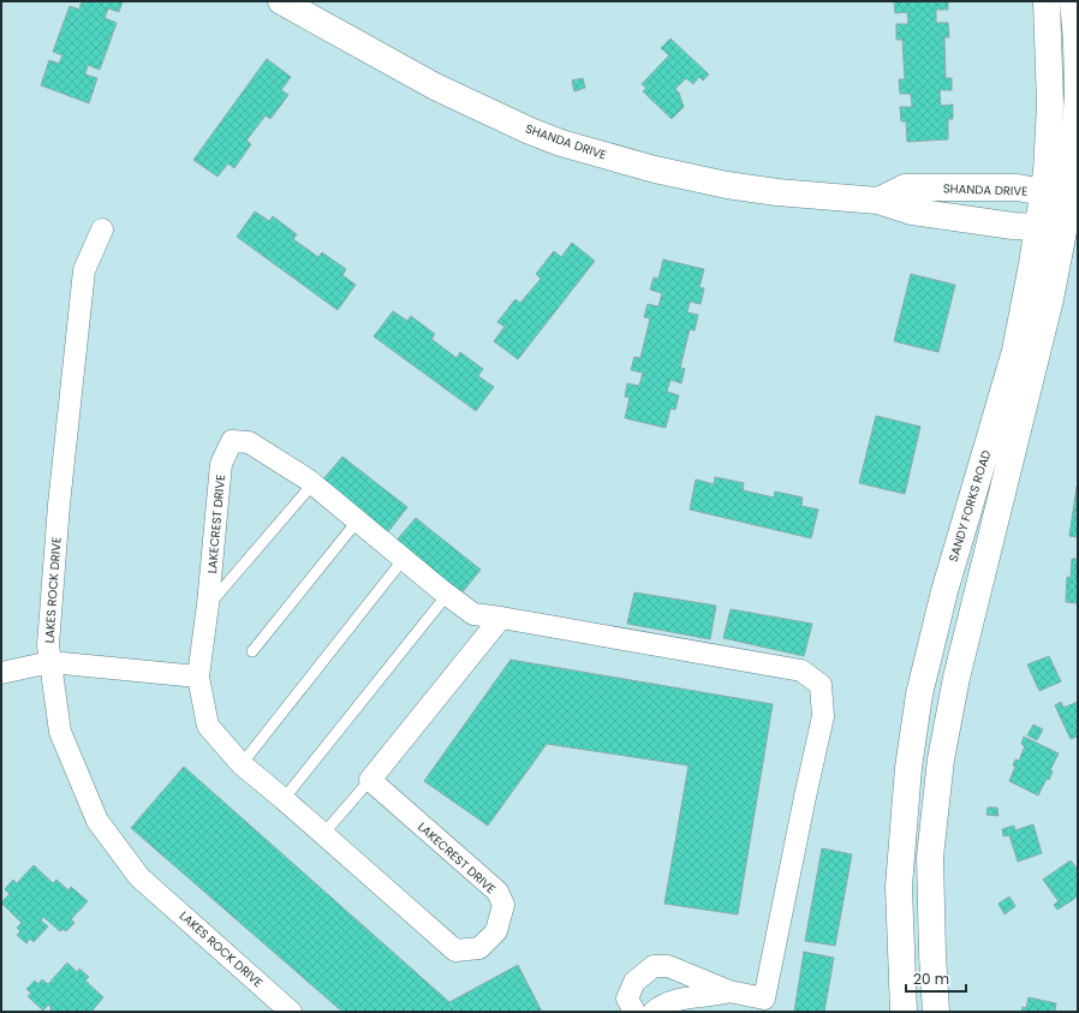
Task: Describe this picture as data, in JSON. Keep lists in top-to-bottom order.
{
  "streets": {
    "street": [
      "SHANDA DRIVE",
      "SANDY FORKS ROAD",
      "LAKECREST DRIVE",
      "LAKES ROCK DRIVE"
    ]
  },
  "crossings": [
    ["SHANDA DRIVE", "SANDY FORKS ROAD"]
  ],
  "scale_bar": "20 m"
}
